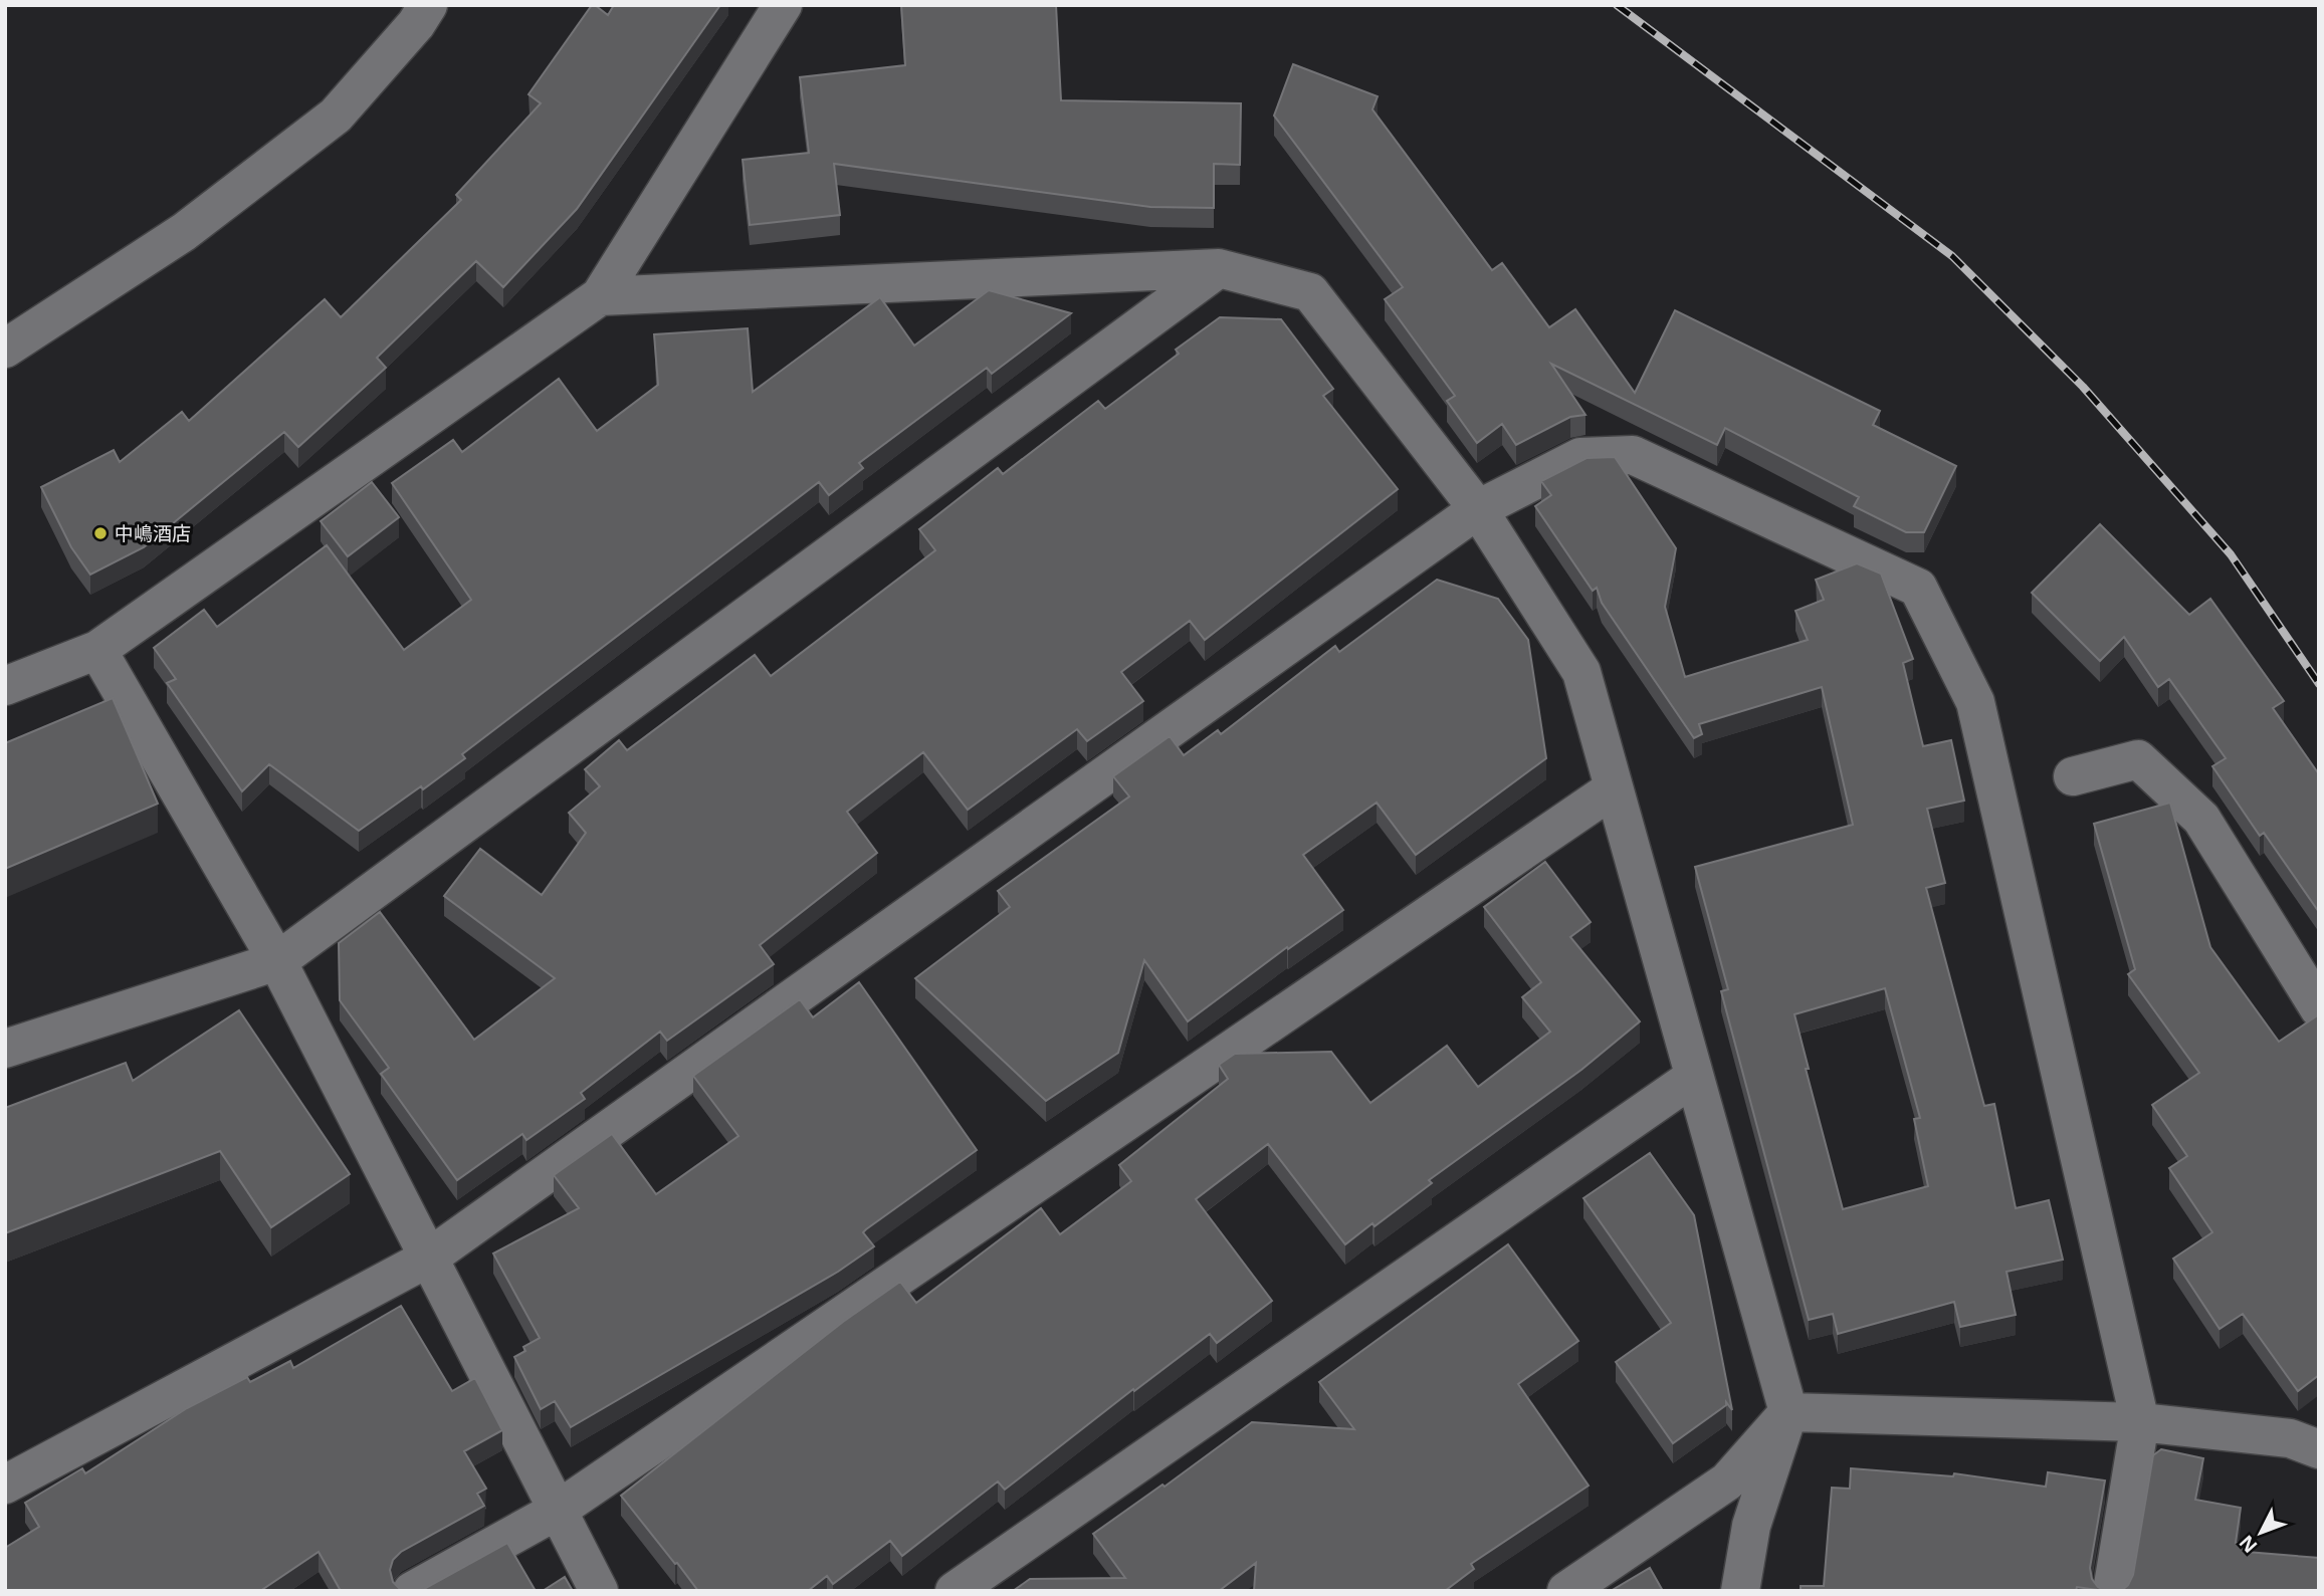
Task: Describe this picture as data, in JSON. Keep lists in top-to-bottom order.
{
  "places": ["中嶋酒店"],
  "north": "bottom left"
}
